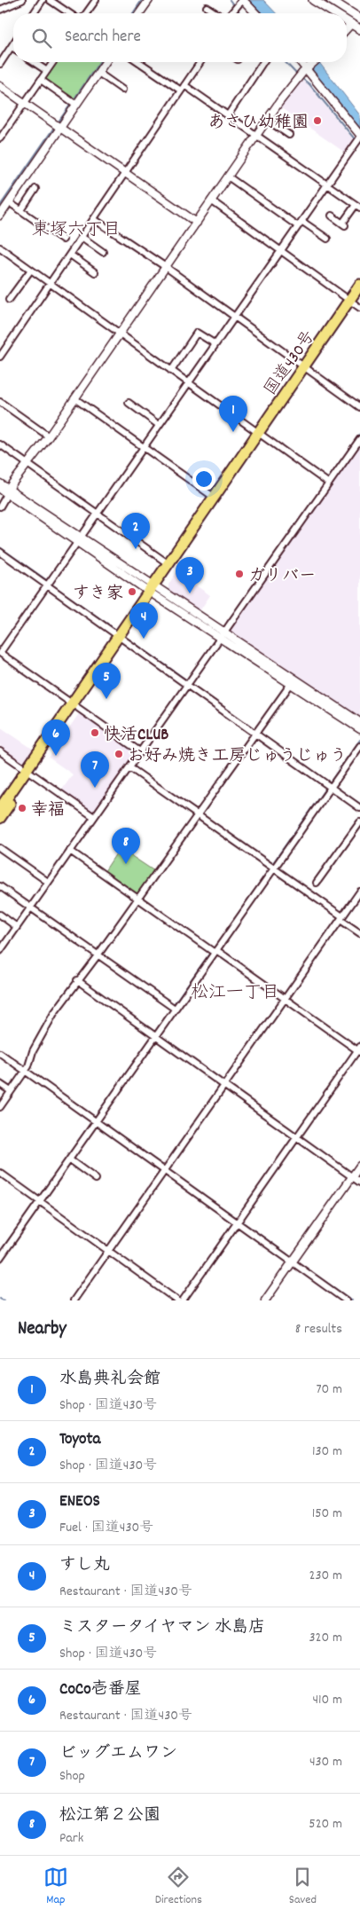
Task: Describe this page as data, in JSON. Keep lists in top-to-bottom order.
{
  "streets": {
    "highway": ["国道430号"]
  },
  "districts": ["東塚六丁目", "松江一丁目"],
  "places": [
    "あさひ幼稚園",
    "ガリバー",
    "すき家",
    "快活CLUB",
    "お好み焼き工房じゅうじゅう",
    "幸福"
  ],
  "page": {
    "search": "Search here",
    "pins": [
      "1",
      "2",
      "3",
      "4",
      "5",
      "6",
      "7",
      "8"
    ],
    "heading": ["Nearby", "8 results"],
    "list": [
      {
        "mark": "1",
        "name": "水島典礼会館",
        "note": "Shop · 国道430号",
        "value": "70 m"
      },
      {
        "mark": "2",
        "name": "Toyota",
        "note": "Shop · 国道430号",
        "value": "130 m"
      },
      {
        "mark": "3",
        "name": "ENEOS",
        "note": "Fuel · 国道430号",
        "value": "150 m"
      },
      {
        "mark": "4",
        "name": "すし丸",
        "note": "Restaurant · 国道430号",
        "value": "230 m"
      },
      {
        "mark": "5",
        "name": "ミスタータイヤマン 水島店",
        "note": "Shop · 国道430号",
        "value": "320 m"
      },
      {
        "mark": "6",
        "name": "CoCo壱番屋",
        "note": "Restaurant · 国道430号",
        "value": "410 m"
      },
      {
        "mark": "7",
        "name": "ビッグエムワン",
        "note": "Shop",
        "value": "430 m"
      },
      {
        "mark": "8",
        "name": "松江第２公園",
        "note": "Park",
        "value": "520 m"
      }
    ],
    "nav": ["Map", "Directions", "Saved"]
  }
}
